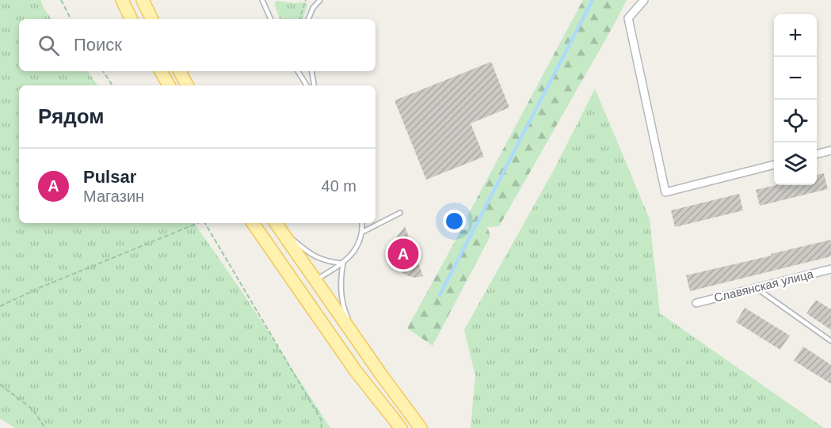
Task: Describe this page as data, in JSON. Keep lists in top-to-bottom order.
{
  "streets": {
    "street": ["Славянская улица"]
  },
  "page": {
    "map_buttons": ["+", "−"],
    "search": "Поиск",
    "heading": "Рядом",
    "list": [
      {
        "mark": "A",
        "name": "Pulsar",
        "note": "Магазин",
        "value": "40 m"
      }
    ],
    "pins": "A"
  }
}
